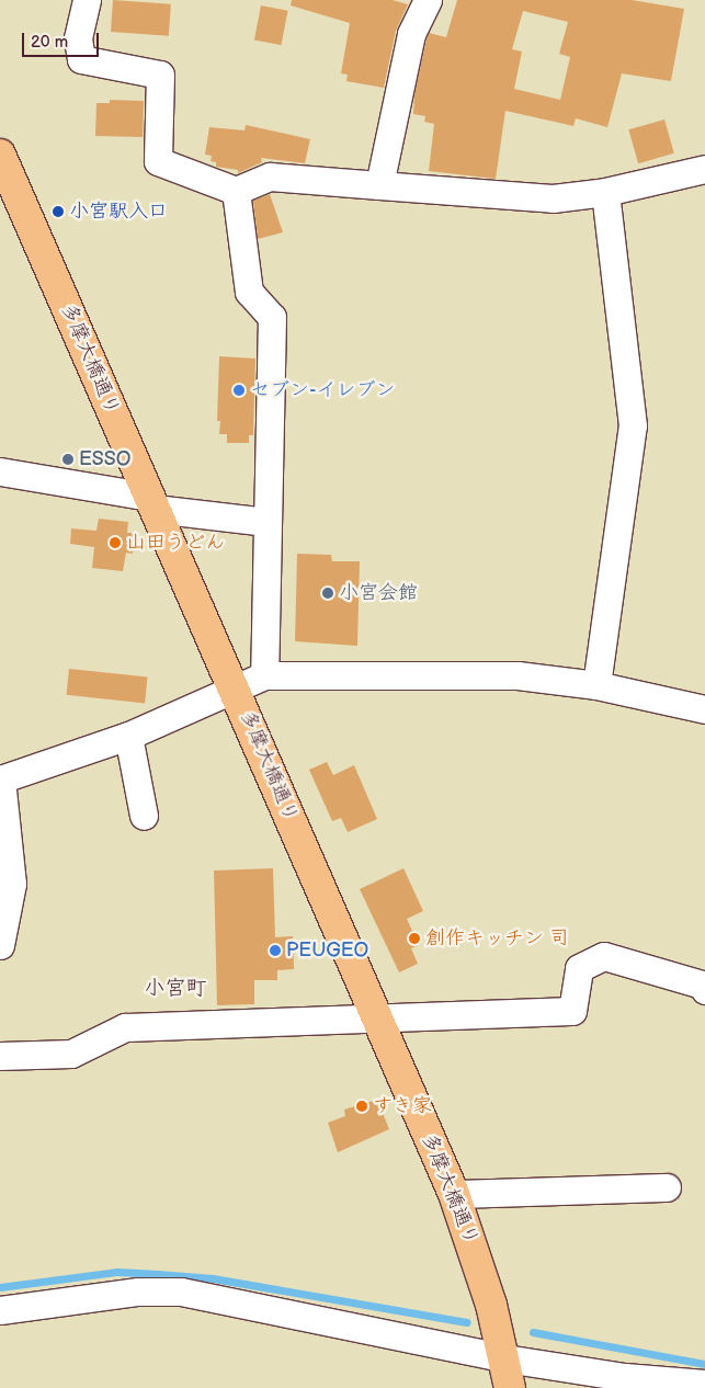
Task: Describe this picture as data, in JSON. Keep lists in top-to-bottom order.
{
  "streets": {
    "main road": ["多摩大橋通り"]
  },
  "districts": ["小宮町"],
  "places": [
    "小宮駅入口",
    "セブン-イレブン",
    "ESSO",
    "山田うどん",
    "小宮会館",
    "創作キッチン 司",
    "PEUGEO",
    "すき家"
  ],
  "scale_bar": "20 m"
}
